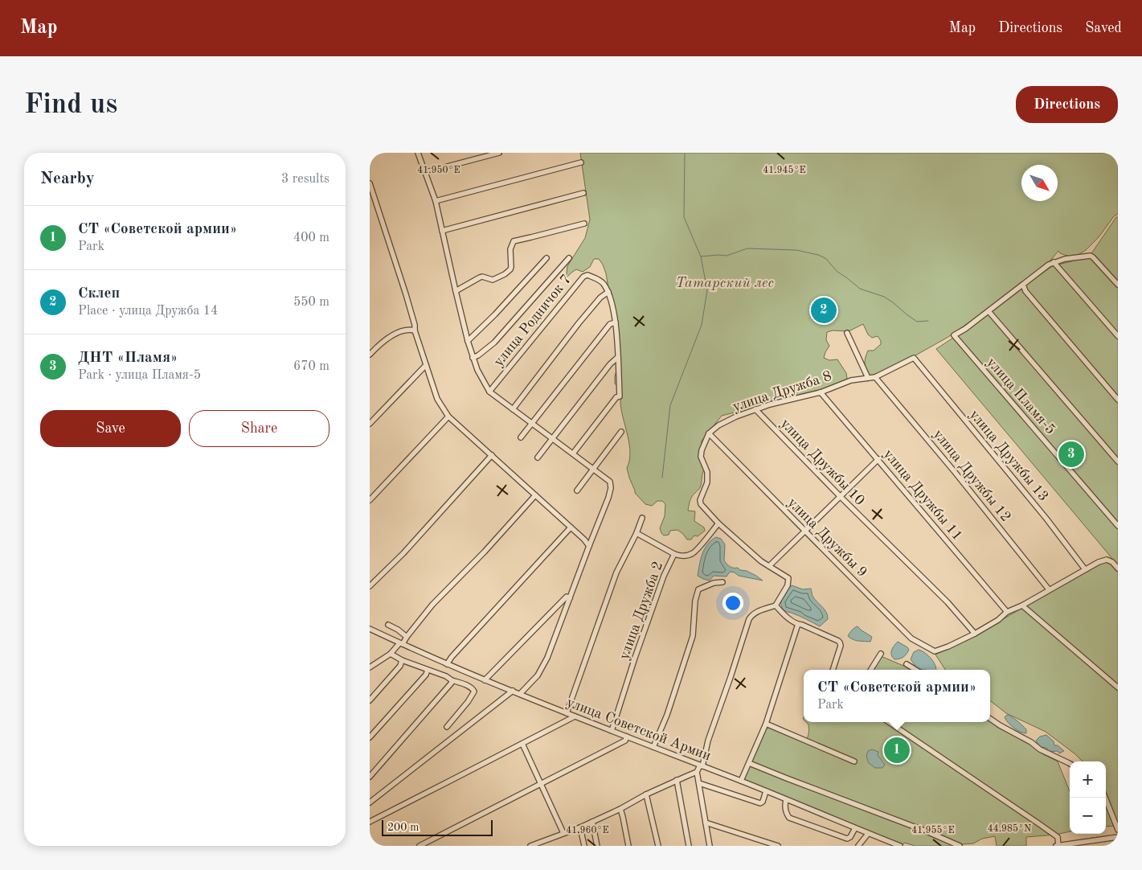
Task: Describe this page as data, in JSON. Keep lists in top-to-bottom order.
{
  "streets": {
    "street": [
      "улица Родничок 7",
      "улица Дружба 8",
      "улица Пламя-5",
      "улица Дружбы 13",
      "улица Дружбы 10",
      "улица Дружбы 12",
      "улица Дружбы 11",
      "улица Дружбы 9",
      "улица Дружба 2",
      "улица Советской Армии"
    ]
  },
  "crossings": [
    ["улица Дружба 8", "улица Дружбы 13"],
    ["улица Дружба 8", "улица Дружбы 10"],
    ["улица Дружба 8", "улица Дружбы 12"],
    ["улица Дружба 8", "улица Дружбы 11"],
    ["улица Дружба 8", "улица Дружбы 9"],
    ["улица Дружбы 10", "улица Дружбы 9"],
    ["улица Дружба 2", "улица Советской Армии"]
  ],
  "parks": ["Татарский лес"],
  "scale_bar": "200 m",
  "north": "bottom right",
  "page": {
    "header": "Map",
    "nav": ["Map", "Directions", "Saved"],
    "buttons": [
      "Directions",
      ["Save", "Share"]
    ],
    "title": "Find us",
    "heading": ["Nearby", "3 results"],
    "list": [
      {
        "mark": "1",
        "name": "СТ «Советской армии»",
        "note": "Park",
        "value": "400 m"
      },
      {
        "mark": "2",
        "name": "Склеп",
        "note": "Place · улица Дружба 14",
        "value": "550 m"
      },
      {
        "mark": "3",
        "name": "ДНТ «Пламя»",
        "note": "Park · улица Пламя-5",
        "value": "670 m"
      }
    ],
    "pins": ["2", "3", "1"],
    "popup": ["СТ «Советской армии»", "Park"],
    "map_buttons": ["+", "−"],
    "scale": "200 m"
  },
  "coordinates": [
    "41.950°E",
    "41.945°E",
    "44.985°N",
    "41.960°E",
    "41.955°E"
  ]
}
